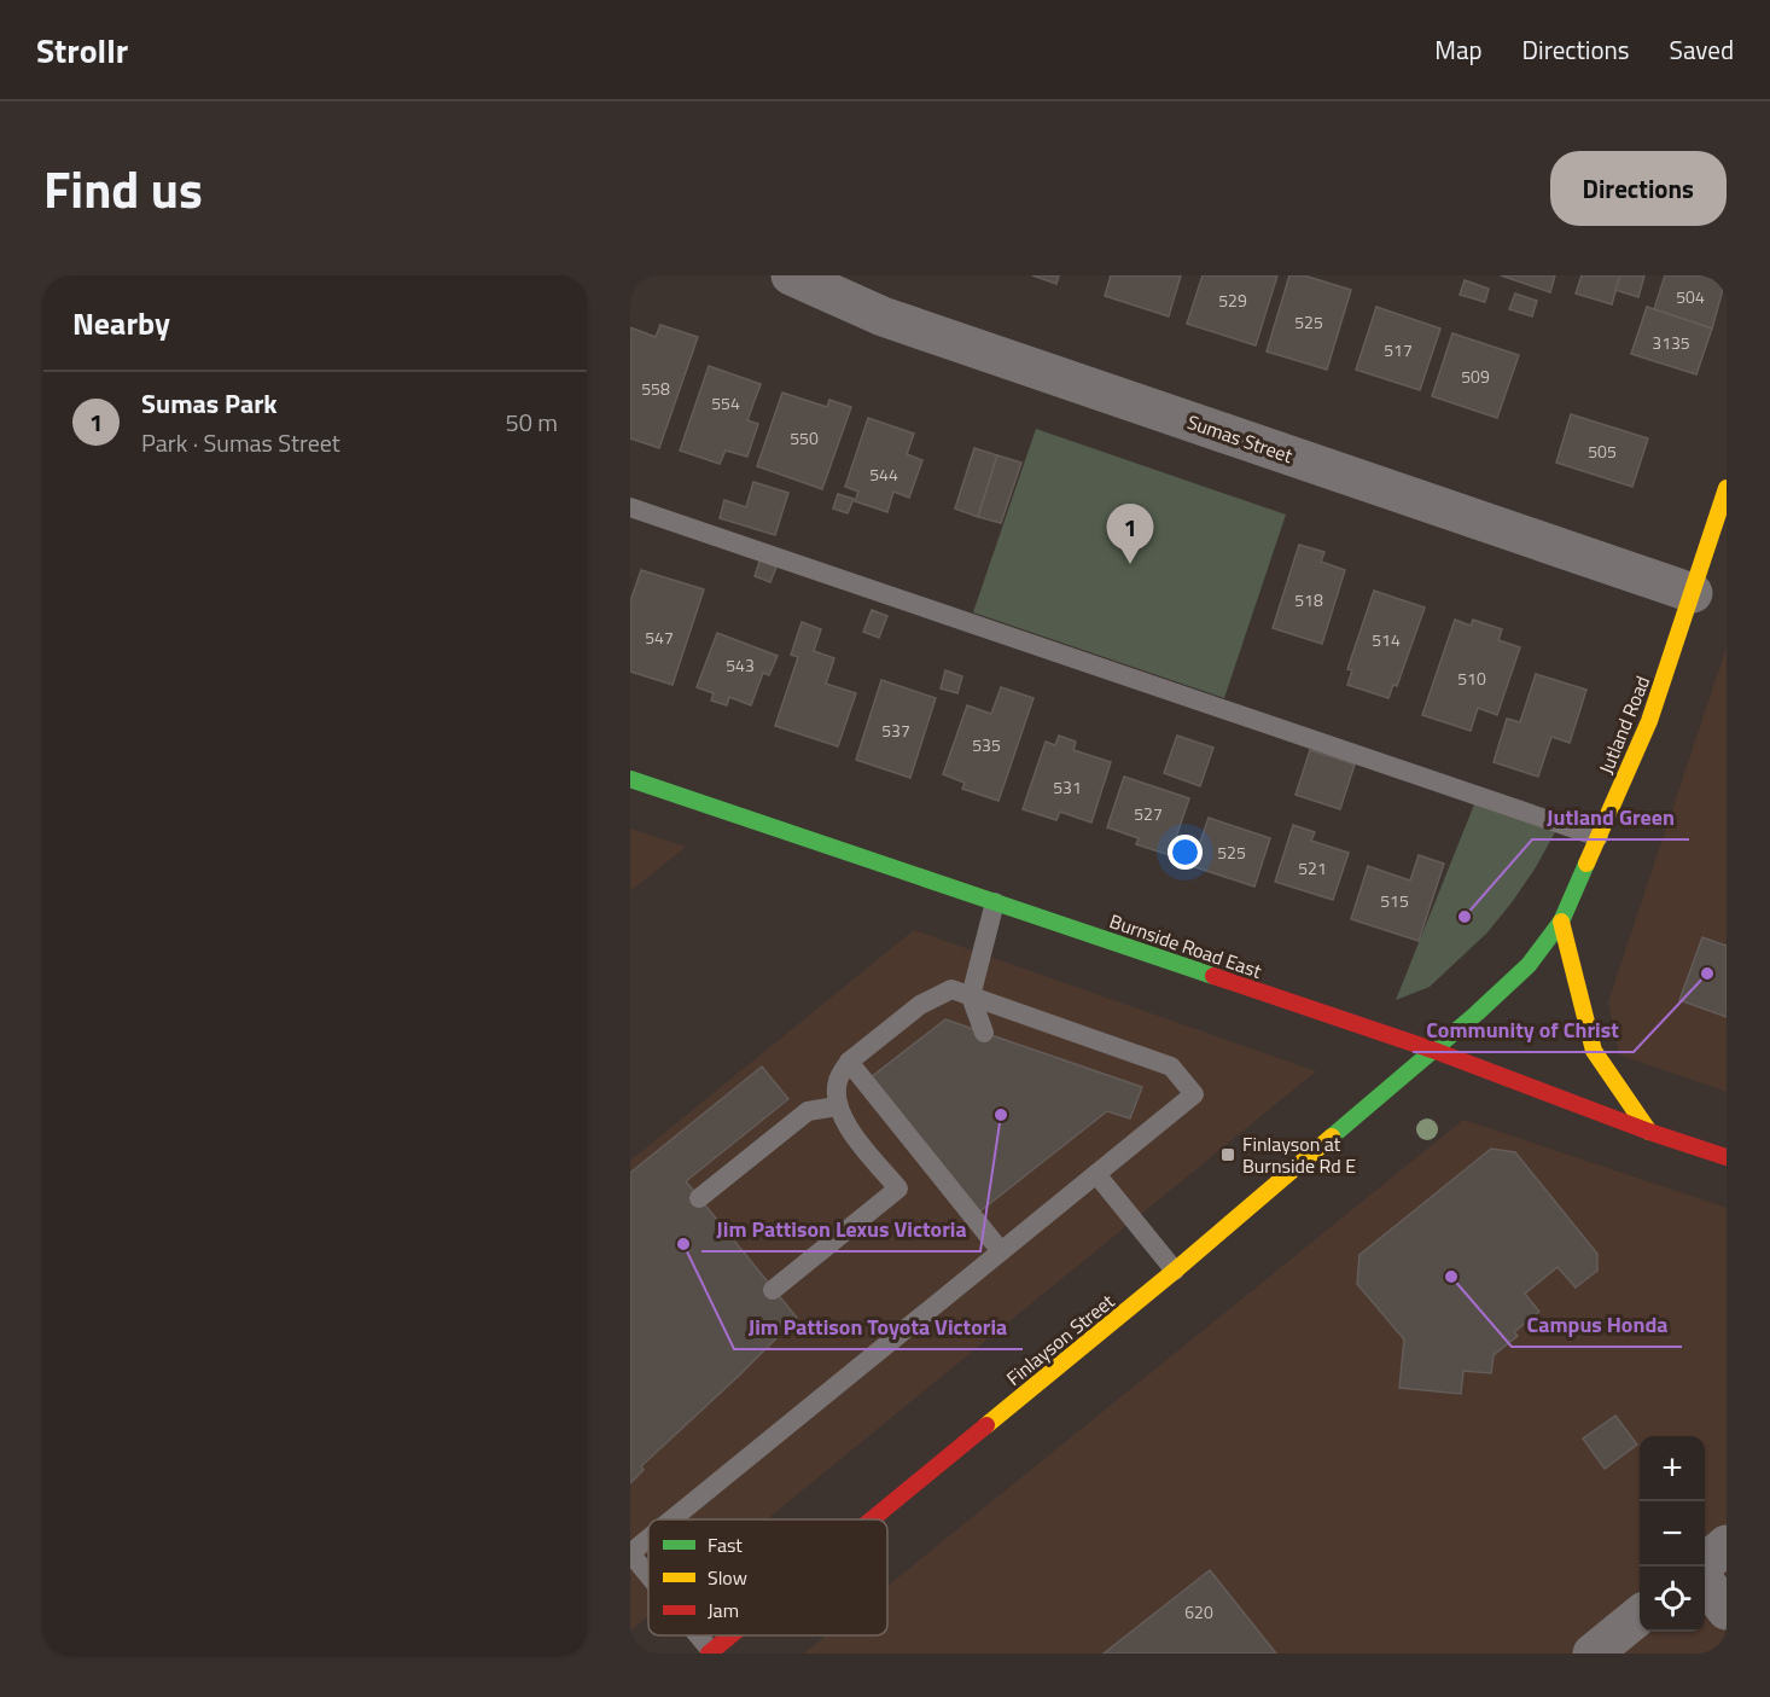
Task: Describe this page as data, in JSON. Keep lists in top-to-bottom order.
{
  "streets": {
    "main road": ["Jutland Road", "Burnside Road East", "Finlayson Street"],
    "street": ["Sumas Street"]
  },
  "crossings": [
    ["Sumas Street", "Jutland Road"],
    ["Jutland Road", "Burnside Road East"],
    ["Jutland Road", "Finlayson Street"],
    ["Burnside Road East", "Finlayson Street"]
  ],
  "places": {
    "other": [
      "Jutland Green",
      "Community of Christ",
      "Jim Pattison Lexus Victoria",
      "Jim Pattison Toyota Victoria",
      "Campus Honda"
    ],
    "transit": ["Finlayson at Burnside Rd E"]
  },
  "house_numbers": [
    "504",
    "529",
    "525",
    "3135",
    "517",
    "509",
    "558",
    "554",
    "550",
    "505",
    "544",
    "518",
    "547",
    "514",
    "543",
    "510",
    "537",
    "535",
    "531",
    "527",
    "525",
    "521",
    "515",
    "620"
  ],
  "legend": ["Fast", "Slow", "Jam"],
  "page": {
    "header": "Strollr",
    "nav": ["Map", "Directions", "Saved"],
    "title": "Find us",
    "buttons": "Directions",
    "heading": "Nearby",
    "list": [
      {
        "mark": "1",
        "name": "Sumas Park",
        "note": "Park · Sumas Street",
        "value": "50 m"
      }
    ],
    "pins": "1",
    "map_buttons": ["+", "−"]
  }
}
